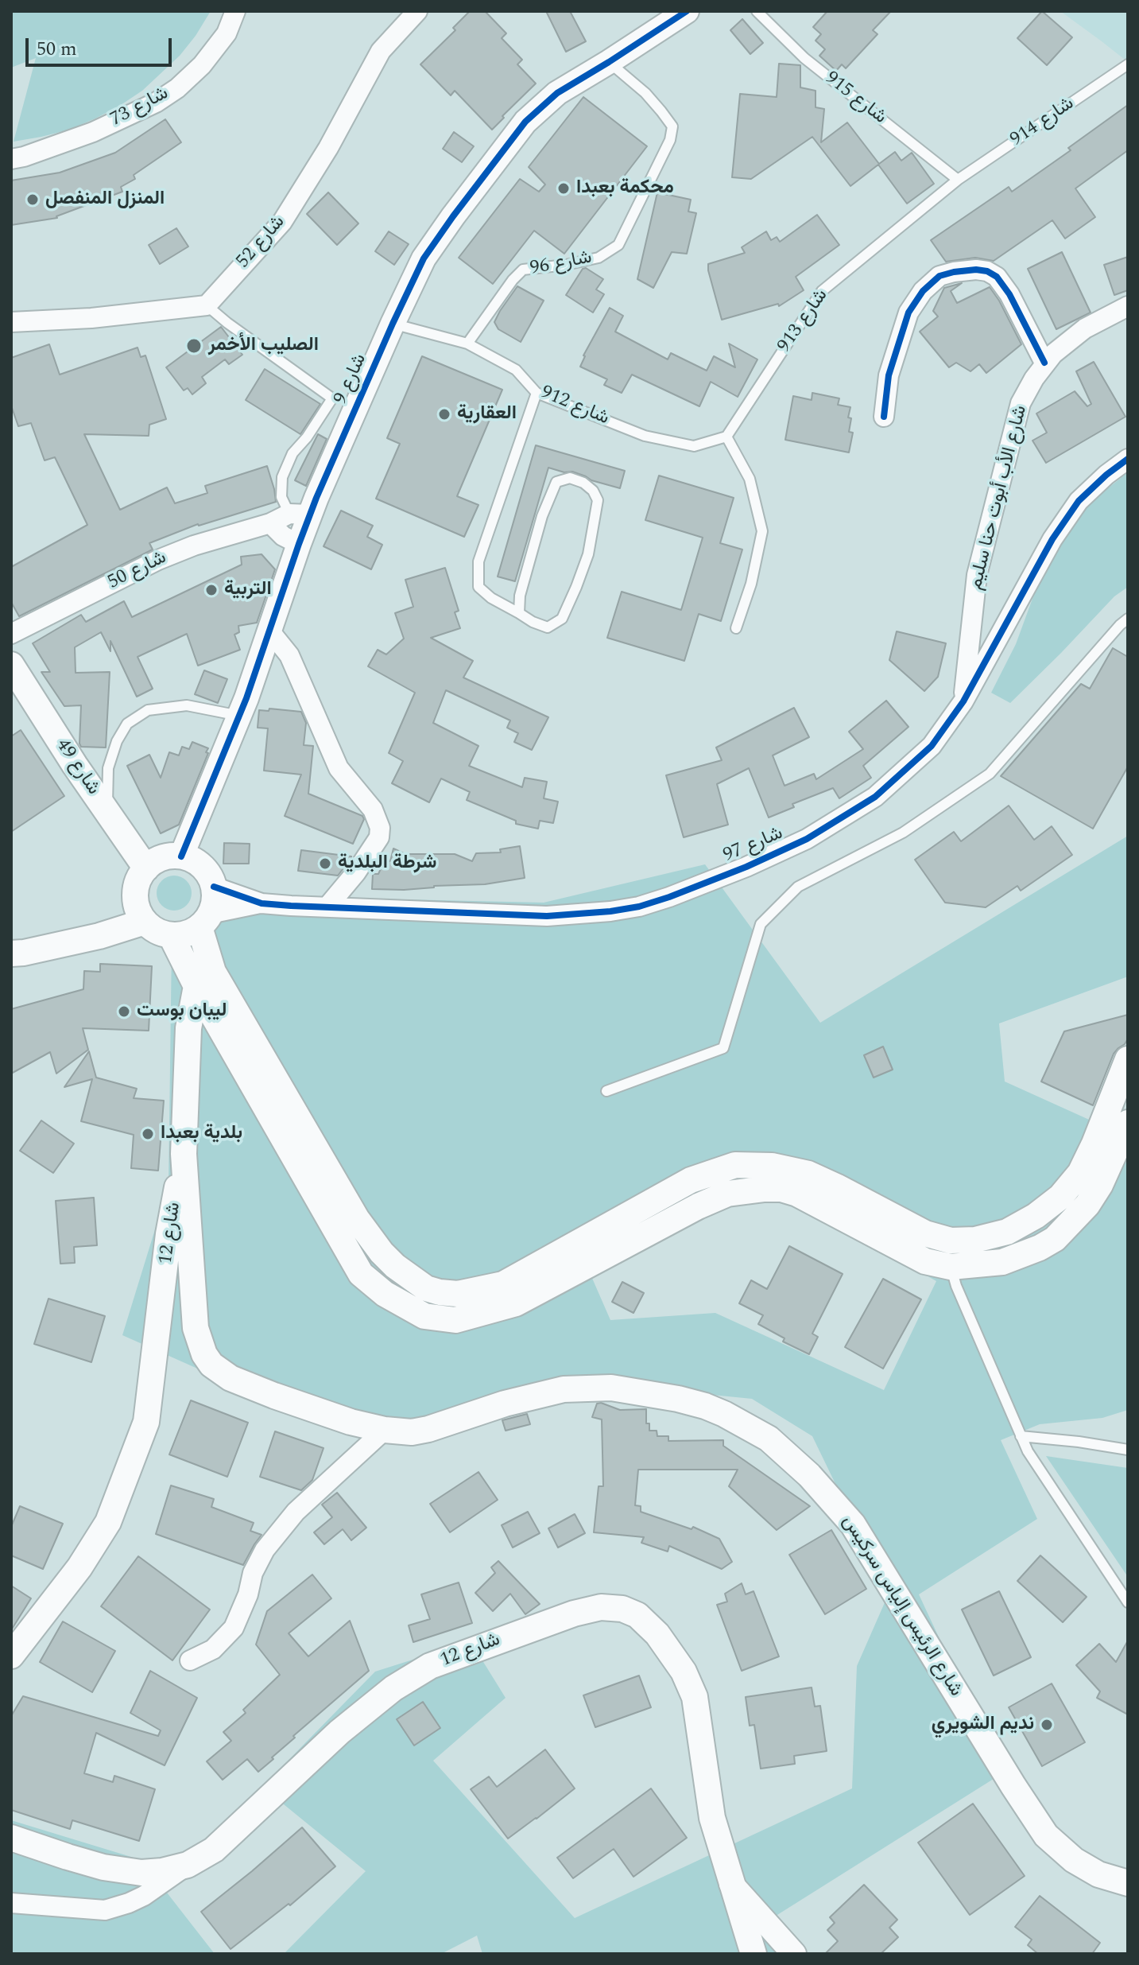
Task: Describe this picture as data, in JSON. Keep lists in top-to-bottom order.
{
  "streets": {
    "main road": ["شارع 49", "شارع 12", "شارع الرئيس إلياس سركيس"],
    "street": [
      "شارع 73",
      "شارع 52",
      "شارع 9",
      "شارع الأب أبوت حنا سليم",
      "شارع 50",
      "شارع 97"
    ],
    "lane": [
      "شارع 915",
      "شارع 914",
      "شارع 96",
      "شارع 913",
      "شارع 912"
    ]
  },
  "crossings": [
    ["شارع 915", "شارع 914"],
    ["شارع 915", "شارع 913"],
    ["شارع 914", "شارع 913"],
    ["شارع 96", "شارع 9"],
    ["شارع 96", "شارع 912"],
    ["شارع 913", "شارع 912"],
    ["شارع 9", "شارع 912"],
    ["شارع 9", "شارع 50"],
    ["شارع 9", "شارع 49"],
    ["شارع 9", "شارع 97"],
    ["شارع الأب أبوت حنا سليم", "شارع 97"],
    ["شارع 49", "شارع 97"],
    ["شارع 12", "شارع الرئيس إلياس سركيس"]
  ],
  "places": [
    "محكمة بعبدا",
    "المنزل المنفصل",
    "الصليب الأخمر",
    "العقارية",
    "التربية",
    "شرطة البلدية",
    "ليبان بوست",
    "بلدية بعبدا",
    "نديم الشويري"
  ],
  "scale_bar": "50 m"
}
